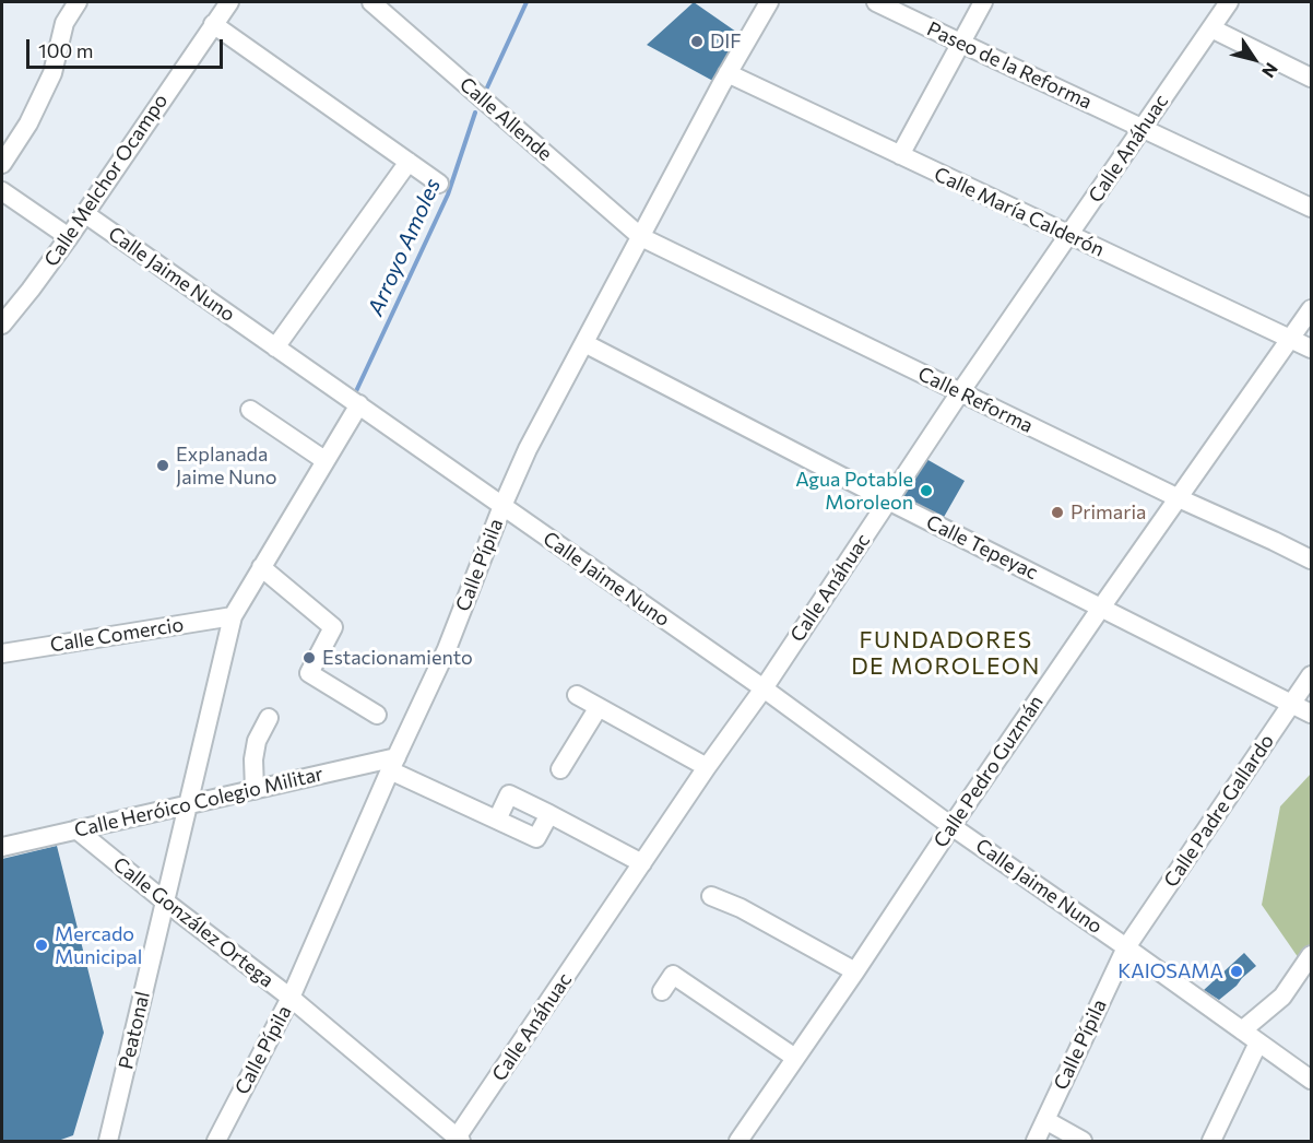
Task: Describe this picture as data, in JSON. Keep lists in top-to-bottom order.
{
  "streets": {
    "street": [
      "Paseo de la Reforma",
      "Calle Allende",
      "Calle Anáhuac",
      "Calle Melchor Ocampo",
      "Calle María Calderón",
      "Calle Jaime Nuno",
      "Calle Reforma",
      "Calle Tepeyac",
      "Calle Pípila",
      "Calle Comercio",
      "Calle Pedro Guzmán",
      "Calle Heróico Colegio Militar",
      "Calle Padre Gallardo",
      "Calle González Ortega",
      "Peatonal"
    ]
  },
  "crossings": [
    ["Paseo de la Reforma", "Calle Anáhuac"],
    ["Calle Allende", "Calle Reforma"],
    ["Calle Allende", "Calle Pípila"],
    ["Calle Anáhuac", "Calle María Calderón"],
    ["Calle Anáhuac", "Calle Jaime Nuno"],
    ["Calle Anáhuac", "Calle Reforma"],
    ["Calle Anáhuac", "Calle Tepeyac"],
    ["Calle Anáhuac", "Calle González Ortega"],
    ["Calle Melchor Ocampo", "Calle Jaime Nuno"],
    ["Calle María Calderón", "Calle Pípila"],
    ["Calle María Calderón", "Calle Pedro Guzmán"],
    ["Calle Jaime Nuno", "Calle Pípila"],
    ["Calle Jaime Nuno", "Calle Pedro Guzmán"],
    ["Calle Jaime Nuno", "Calle Padre Gallardo"],
    ["Calle Jaime Nuno", "Peatonal"],
    ["Calle Reforma", "Calle Pípila"],
    ["Calle Reforma", "Calle Pedro Guzmán"],
    ["Calle Tepeyac", "Calle Pípila"],
    ["Calle Tepeyac", "Calle Pedro Guzmán"],
    ["Calle Tepeyac", "Calle Padre Gallardo"],
    ["Calle Pípila", "Calle Heróico Colegio Militar"],
    ["Calle Pípila", "Calle Padre Gallardo"],
    ["Calle Pípila", "Calle González Ortega"],
    ["Calle Comercio", "Peatonal"],
    ["Calle Heróico Colegio Militar", "Calle González Ortega"],
    ["Calle Heróico Colegio Militar", "Peatonal"],
    ["Calle González Ortega", "Peatonal"]
  ],
  "districts": ["FUNDADORES DE MOROLEON"],
  "water": ["Arroyo Amoles"],
  "places": [
    "DIF",
    "Explanada Jaime Nuno",
    "Agua Potable Moroleon",
    "Primaria",
    "Estacionamiento",
    "Mercado Municipal",
    "KAIOSAMA"
  ],
  "scale_bar": "100 m",
  "north": "bottom right"
}
